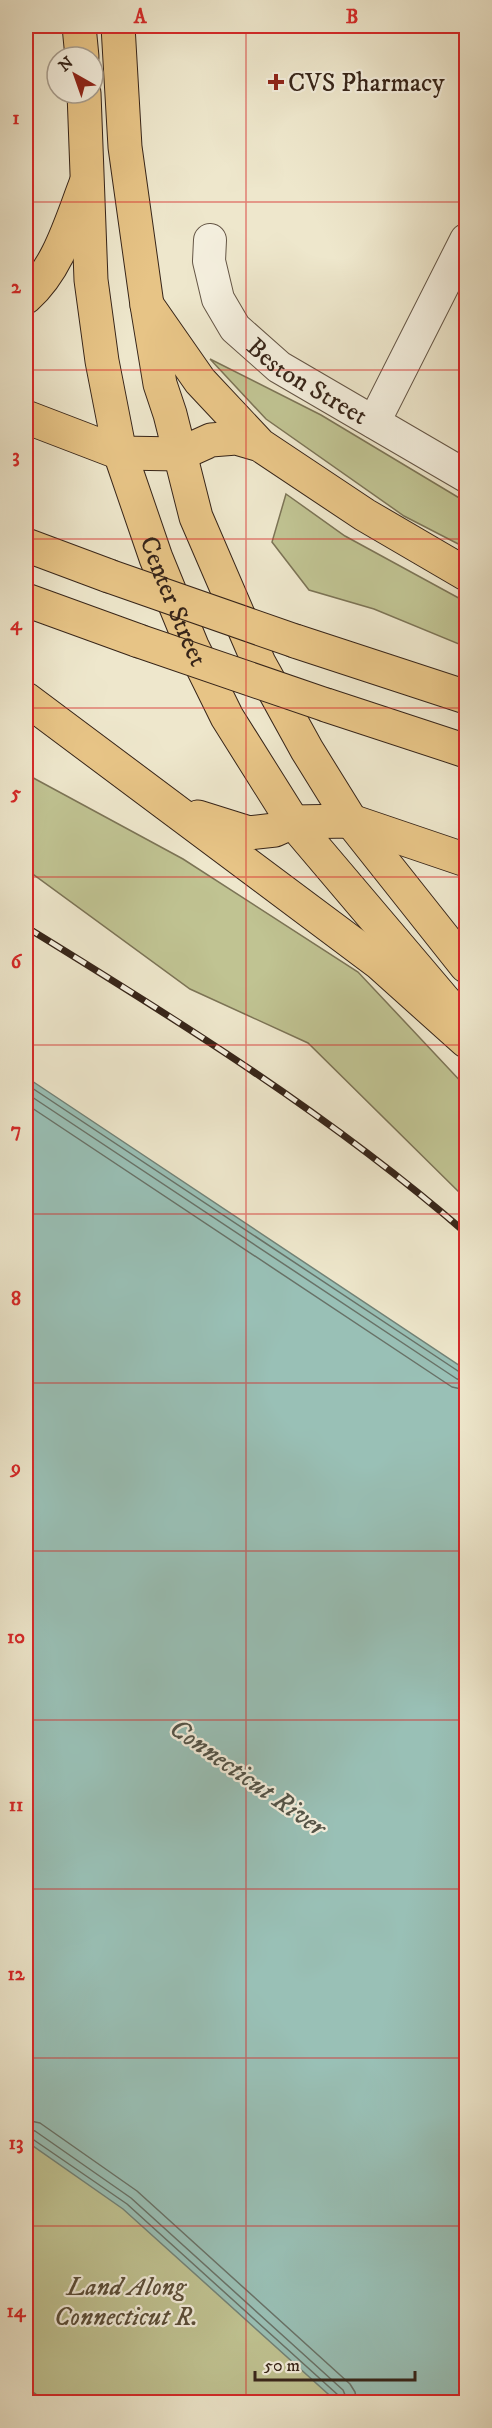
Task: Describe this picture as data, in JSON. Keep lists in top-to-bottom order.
{
  "streets": {
    "main road": ["Center Street"],
    "street": ["Beston Street"]
  },
  "water": ["Connecticut River"],
  "parks": ["Land Along Connecticut R."],
  "places": {
    "health": ["CVS Pharmacy"]
  },
  "scale_bar": "50 m",
  "north": "top left",
  "grid": {
    "columns": ["A", "B"],
    "rows": [
      "1",
      "2",
      "3",
      "4",
      "5",
      "6",
      "7",
      "8",
      "9",
      "10",
      "11",
      "12",
      "13",
      "14"
    ]
  }
}
